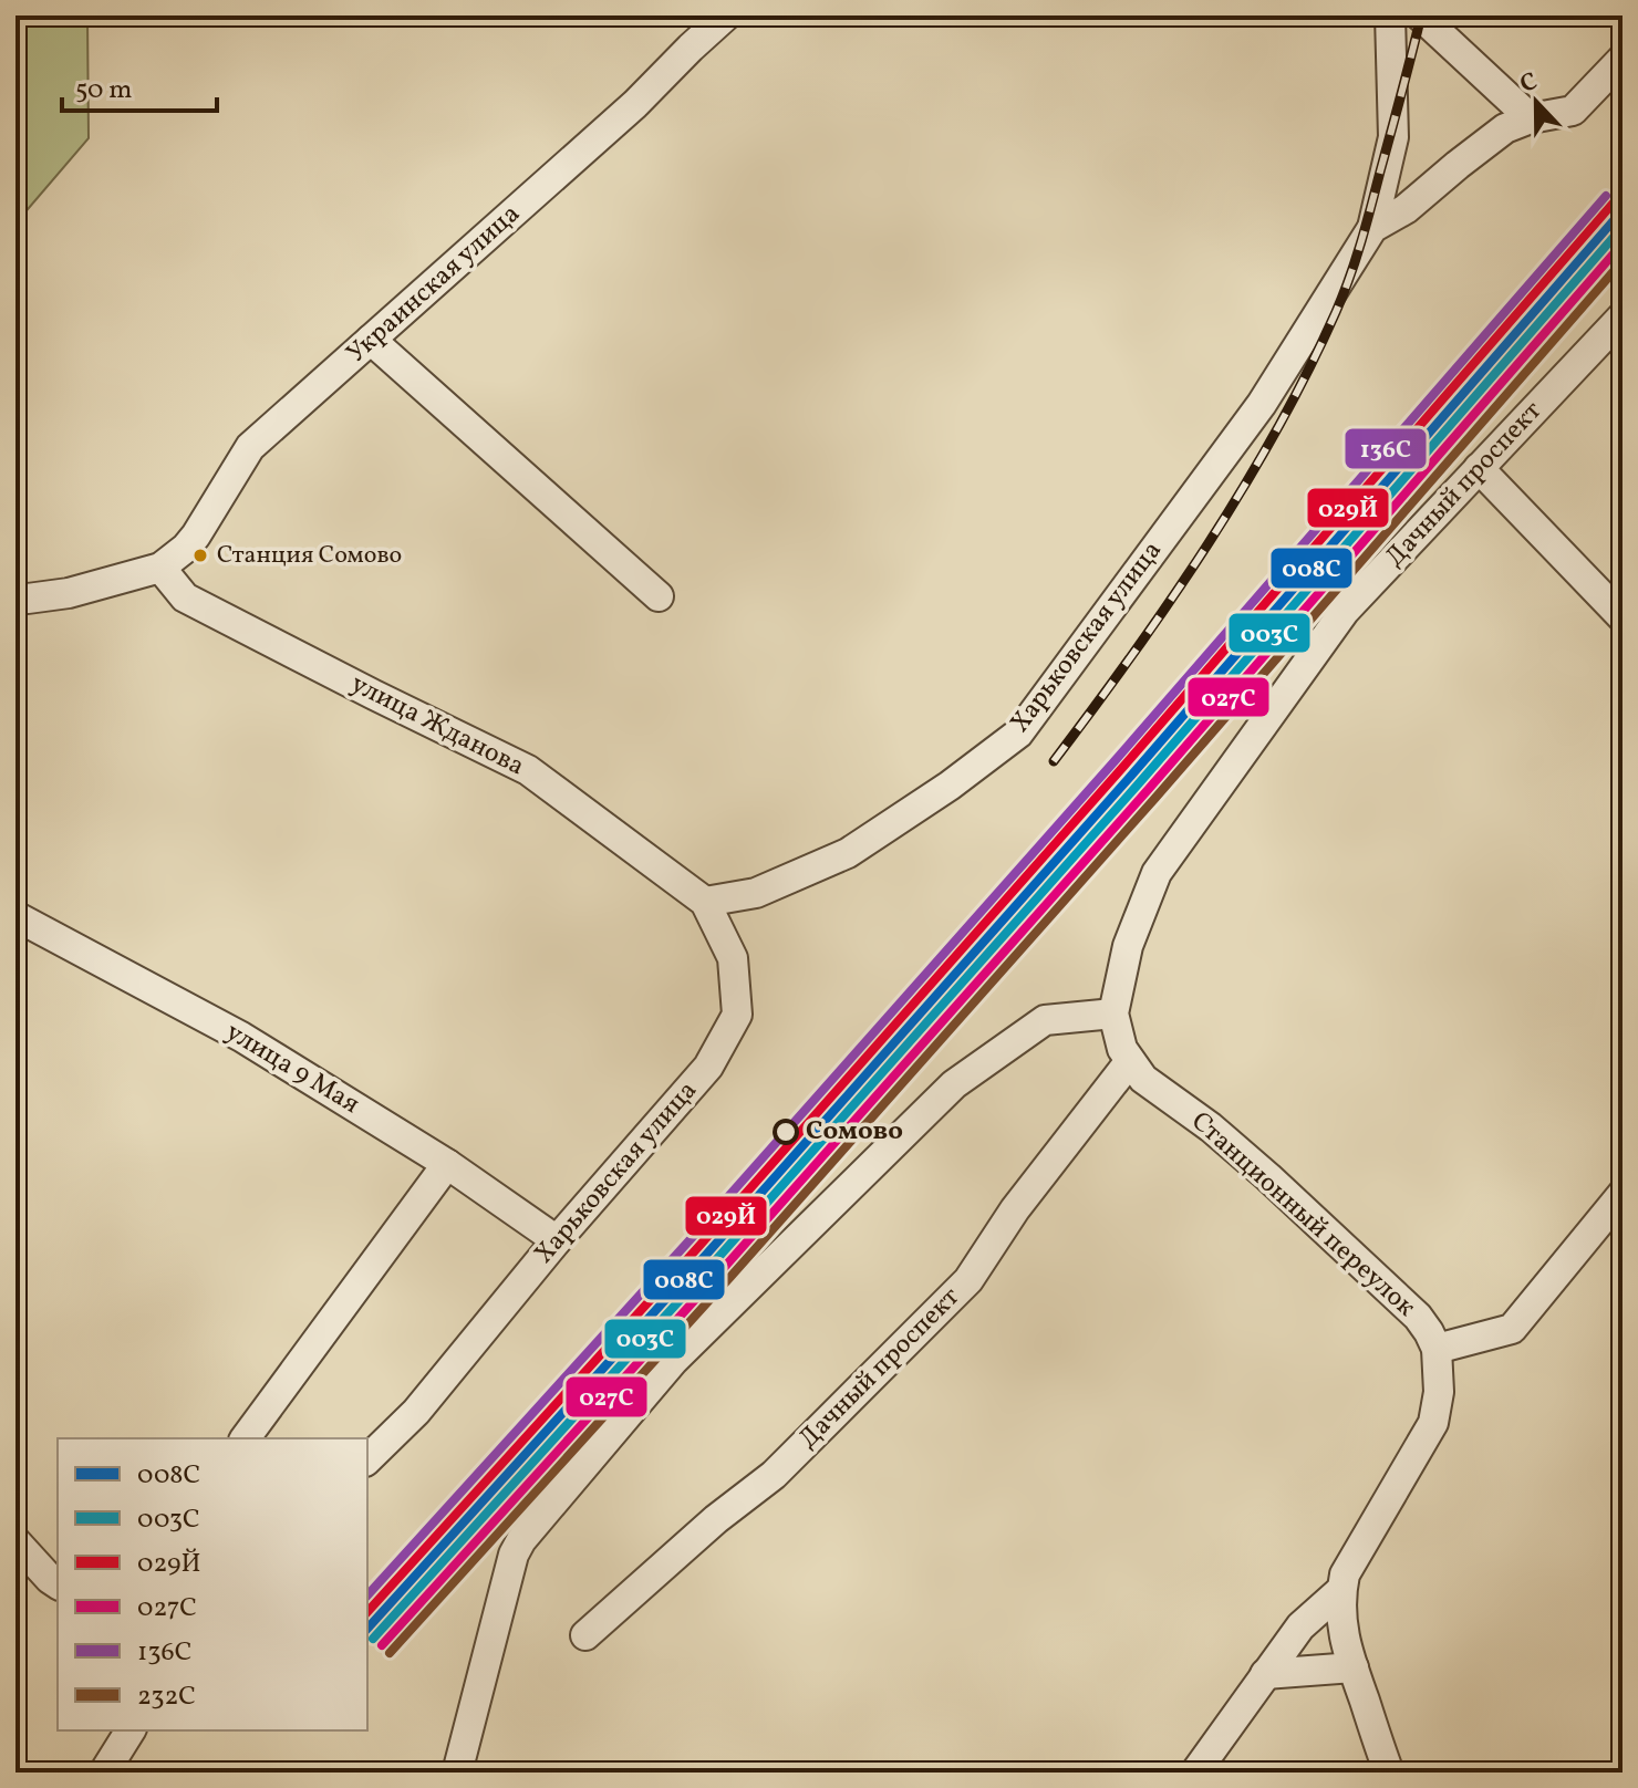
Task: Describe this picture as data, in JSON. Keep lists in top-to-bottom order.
{
  "streets": {
    "street": [
      "Украинская улица",
      "Дачный проспект",
      "Харьковская улица",
      "улица Жданова",
      "улица 9 Мая",
      "Станционный переулок"
    ]
  },
  "crossings": [
    ["Украинская улица", "улица Жданова"],
    ["Дачный проспект", "Станционный переулок"],
    ["Харьковская улица", "улица Жданова"],
    ["Харьковская улица", "улица 9 Мая"]
  ],
  "places": ["Станция Сомово", "Сомово"],
  "lines": [
    "transit line 136С",
    "transit line 029Й",
    "transit line 008С",
    "transit line 003С",
    "transit line 027С",
    "transit line 232C"
  ],
  "legend": [
    "008С",
    "003С",
    "029Й",
    "027С",
    "136С",
    "232C"
  ],
  "scale_bar": "50 m",
  "north": "top"
}
